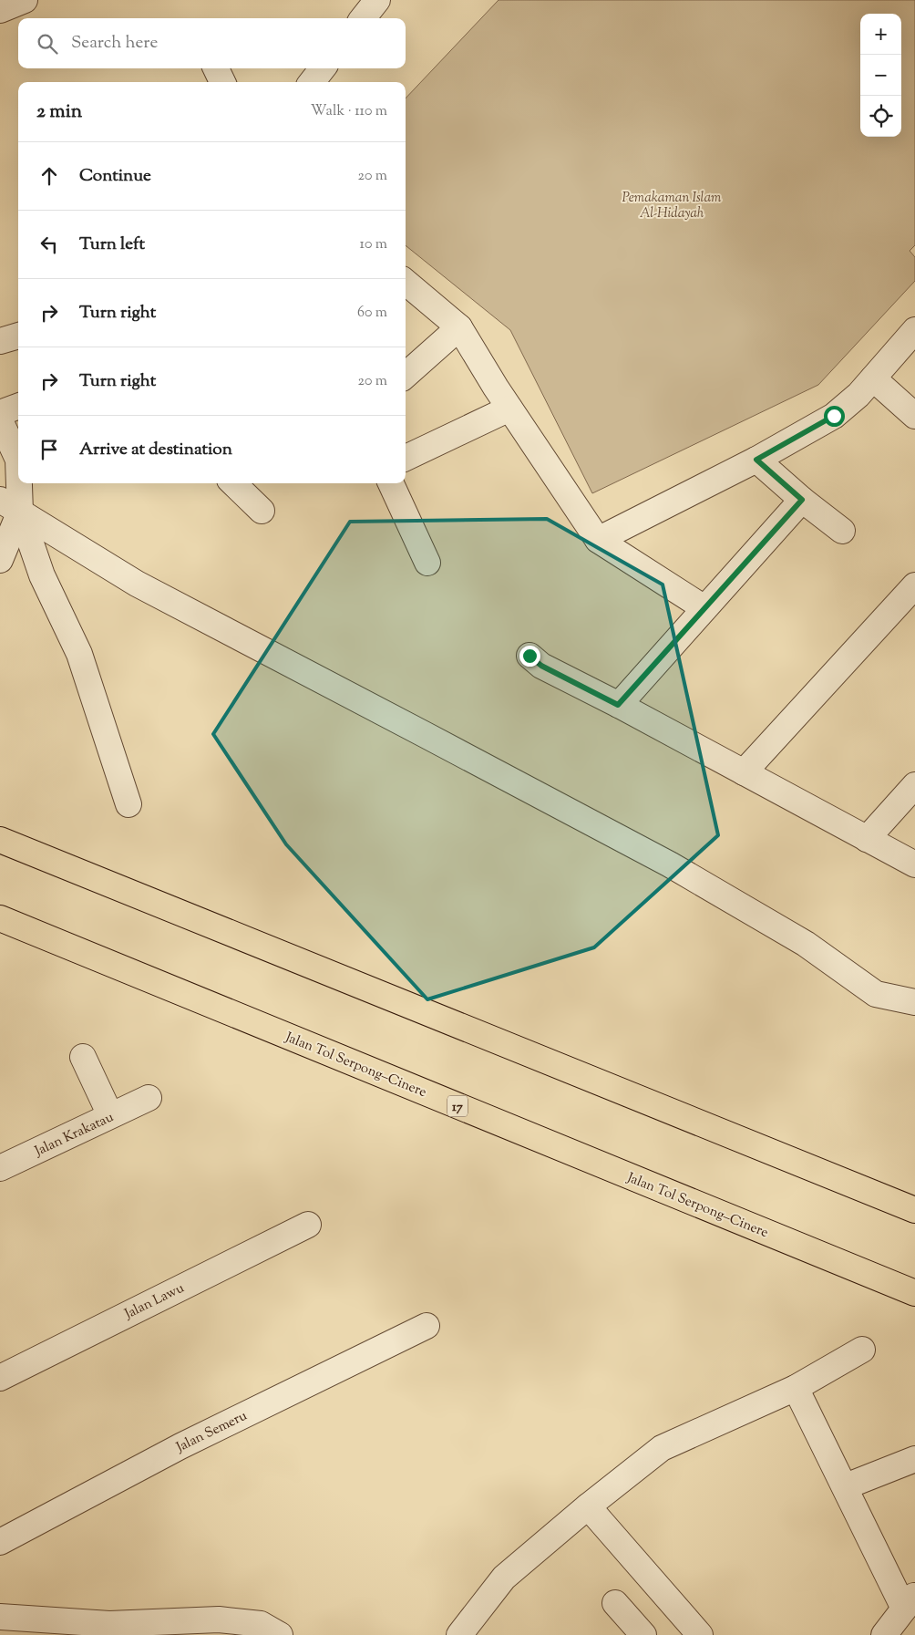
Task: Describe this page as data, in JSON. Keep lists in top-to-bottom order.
{
  "streets": {
    "highway": ["Jalan Tol Serpong–Cinere", "17"],
    "street": ["Jalan Krakatau", "Jalan Lawu", "Jalan Semeru"]
  },
  "parks": ["Pemakaman Islam Al-Hidayah"],
  "page": {
    "map_buttons": ["+", "−"],
    "search": "Search here",
    "heading": ["2 min", "Walk · 110 m"],
    "list": [
      ["Continue", "20 m"],
      ["Turn left", "10 m"],
      ["Turn right", "60 m"],
      ["Turn right", "20 m"],
      "Arrive at destination"
    ]
  }
}
